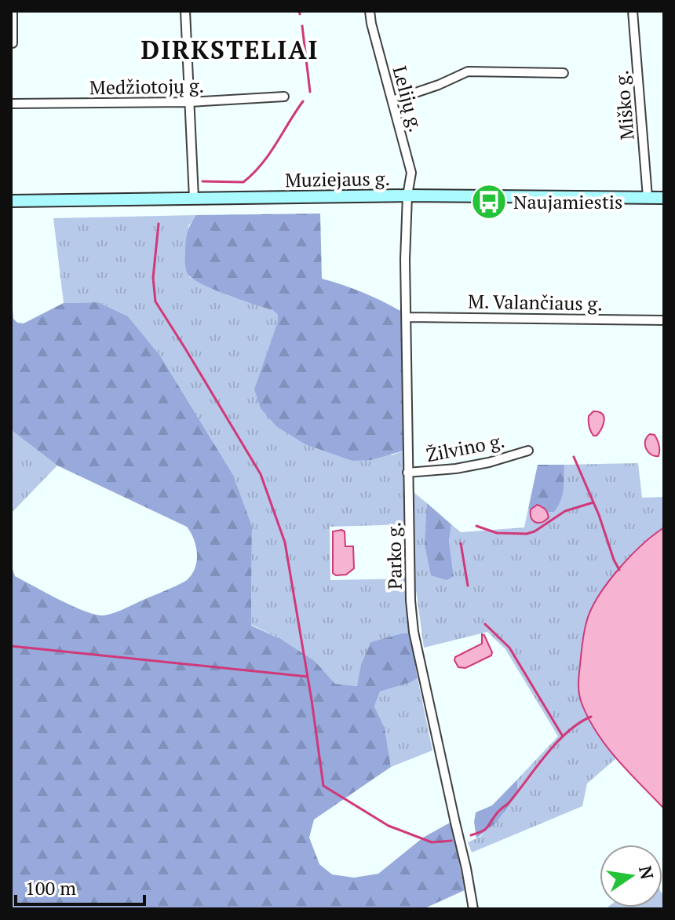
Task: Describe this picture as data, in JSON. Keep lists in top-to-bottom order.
{
  "streets": {
    "main road": ["Muziejaus g."],
    "street": [
      "Medžiotojų g.",
      "Lelijų g.",
      "Miško g.",
      "M. Valančiaus g.",
      "Žilvino g.",
      "Parko g."
    ]
  },
  "crossings": [
    ["Lelijų g.", "Muziejaus g."],
    ["Lelijų g.", "Parko g."],
    ["Miško g.", "Muziejaus g."],
    ["Muziejaus g.", "Parko g."],
    ["M. Valančiaus g.", "Parko g."],
    ["Žilvino g.", "Parko g."]
  ],
  "districts": ["DIRKSTELIAI"],
  "places": {
    "bus stop": ["Naujamiestis"]
  },
  "scale_bar": "100 m",
  "north": "right"
}
